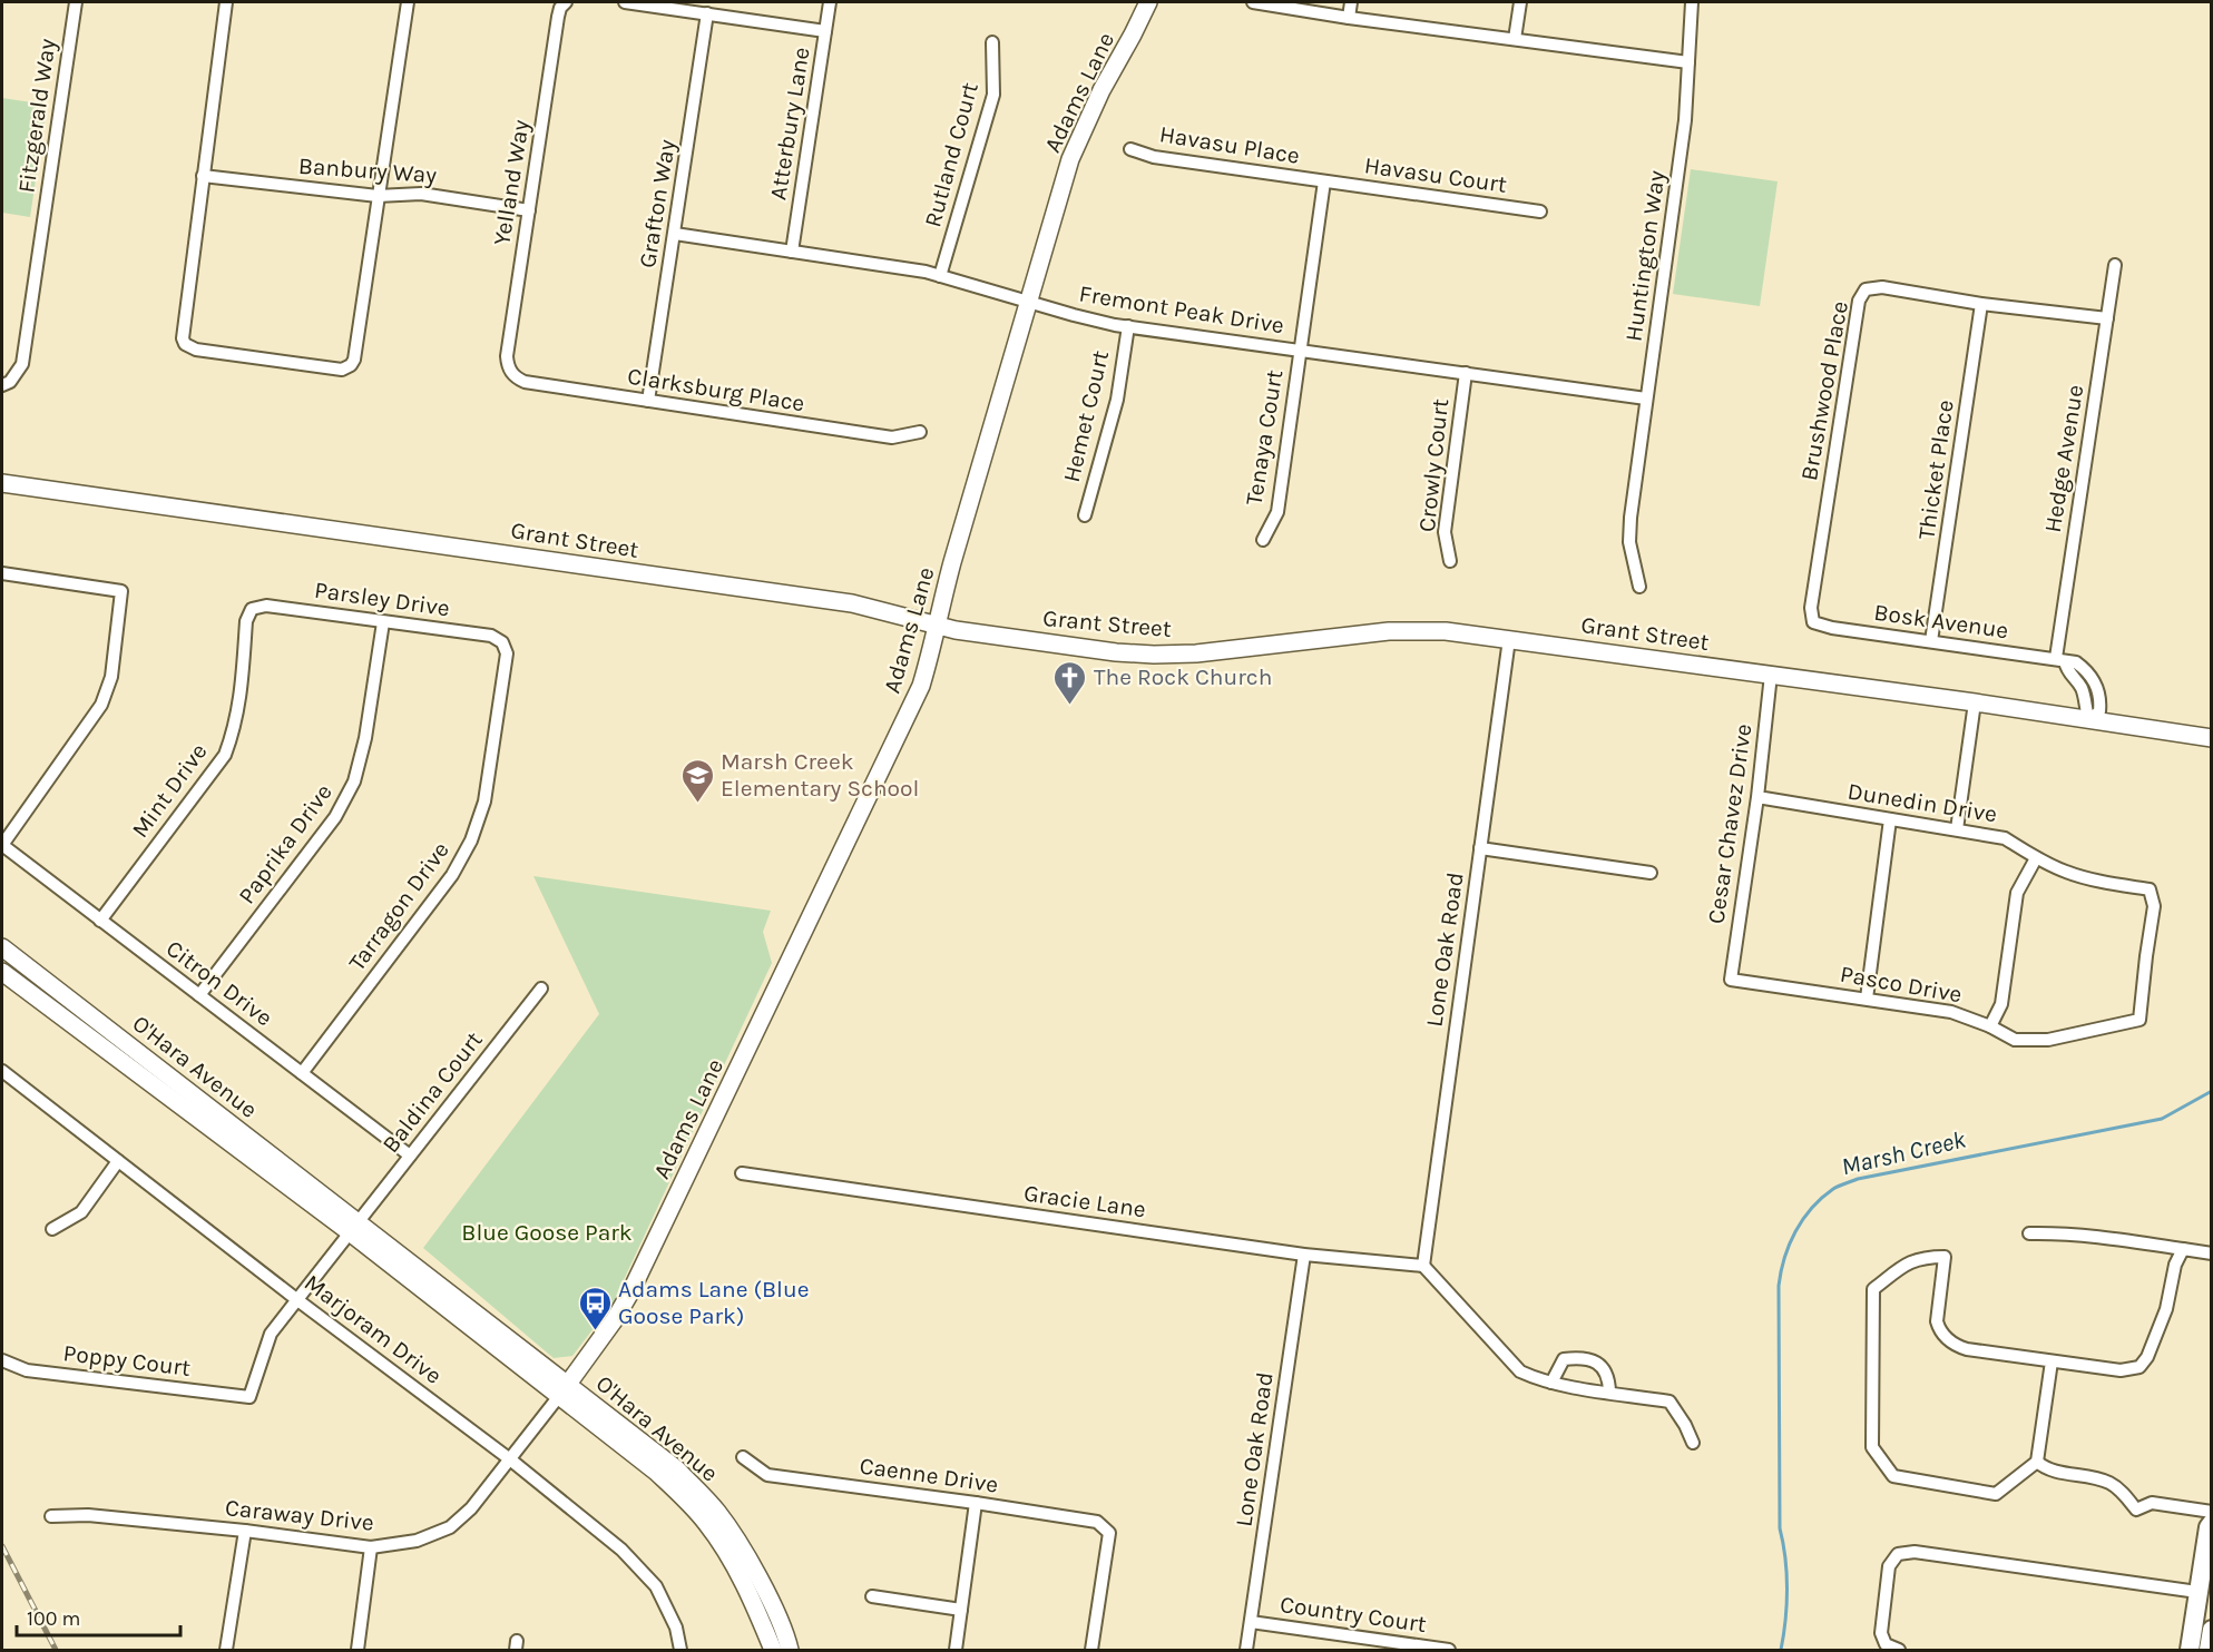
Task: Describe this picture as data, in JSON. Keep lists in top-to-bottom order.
{
  "streets": {
    "street": [
      "Adams Lane",
      "Fitzgerald Way",
      "Atterbury Lane",
      "Havasu Place",
      "Rutland Court",
      "Banbury Way",
      "Havasu Court",
      "Yelland Way",
      "Grafton Way",
      "Huntington Way",
      "Fremont Peak Drive",
      "Clarksburg Place",
      "Brushwood Place",
      "Hemet Court",
      "Tenaya Court",
      "Hedge Avenue",
      "Crowly Court",
      "Thicket Place",
      "Grant Street",
      "Parsley Drive",
      "Bosk Avenue",
      "Mint Drive",
      "Dunedin Drive",
      "Cesar Chavez Drive",
      "Paprika Drive",
      "Tarragon Drive",
      "Lone Oak Road",
      "Citron Drive",
      "Pasco Drive",
      "O'Hara Avenue",
      "Baldina Court",
      "Gracie Lane",
      "Marjoram Drive",
      "Poppy Court",
      "Caenne Drive",
      "Caraway Drive",
      "Country Court"
    ]
  },
  "crossings": [
    ["Adams Lane", "Fremont Peak Drive"],
    ["Adams Lane", "Grant Street"],
    ["Adams Lane", "O'Hara Avenue"],
    ["Adams Lane", "Caraway Drive"],
    ["Atterbury Lane", "Fremont Peak Drive"],
    ["Havasu Place", "Havasu Court"],
    ["Havasu Place", "Tenaya Court"],
    ["Rutland Court", "Fremont Peak Drive"],
    ["Banbury Way", "Yelland Way"],
    ["Havasu Court", "Tenaya Court"],
    ["Yelland Way", "Clarksburg Place"],
    ["Grafton Way", "Fremont Peak Drive"],
    ["Grafton Way", "Clarksburg Place"],
    ["Huntington Way", "Fremont Peak Drive"],
    ["Fremont Peak Drive", "Hemet Court"],
    ["Fremont Peak Drive", "Tenaya Court"],
    ["Fremont Peak Drive", "Crowly Court"],
    ["Brushwood Place", "Hedge Avenue"],
    ["Brushwood Place", "Thicket Place"],
    ["Brushwood Place", "Bosk Avenue"],
    ["Hedge Avenue", "Bosk Avenue"],
    ["Thicket Place", "Bosk Avenue"],
    ["Grant Street", "Cesar Chavez Drive"],
    ["Grant Street", "Lone Oak Road"],
    ["Parsley Drive", "Mint Drive"],
    ["Parsley Drive", "Paprika Drive"],
    ["Parsley Drive", "Tarragon Drive"],
    ["Mint Drive", "Citron Drive"],
    ["Dunedin Drive", "Cesar Chavez Drive"],
    ["Dunedin Drive", "Pasco Drive"],
    ["Cesar Chavez Drive", "Pasco Drive"],
    ["Paprika Drive", "Citron Drive"],
    ["Tarragon Drive", "Citron Drive"],
    ["Lone Oak Road", "Gracie Lane"],
    ["Lone Oak Road", "Country Court"],
    ["Citron Drive", "Baldina Court"],
    ["O'Hara Avenue", "Baldina Court"],
    ["O'Hara Avenue", "Caraway Drive"],
    ["Baldina Court", "Marjoram Drive"],
    ["Baldina Court", "Poppy Court"],
    ["Marjoram Drive", "Caraway Drive"]
  ],
  "water": ["Marsh Creek"],
  "parks": ["Blue Goose Park"],
  "places": {
    "church": ["The Rock Church"],
    "school or university": ["Marsh Creek Elementary School"],
    "bus stop": ["Adams Lane (Blue Goose Park)"]
  },
  "scale_bar": "100 m"
}
